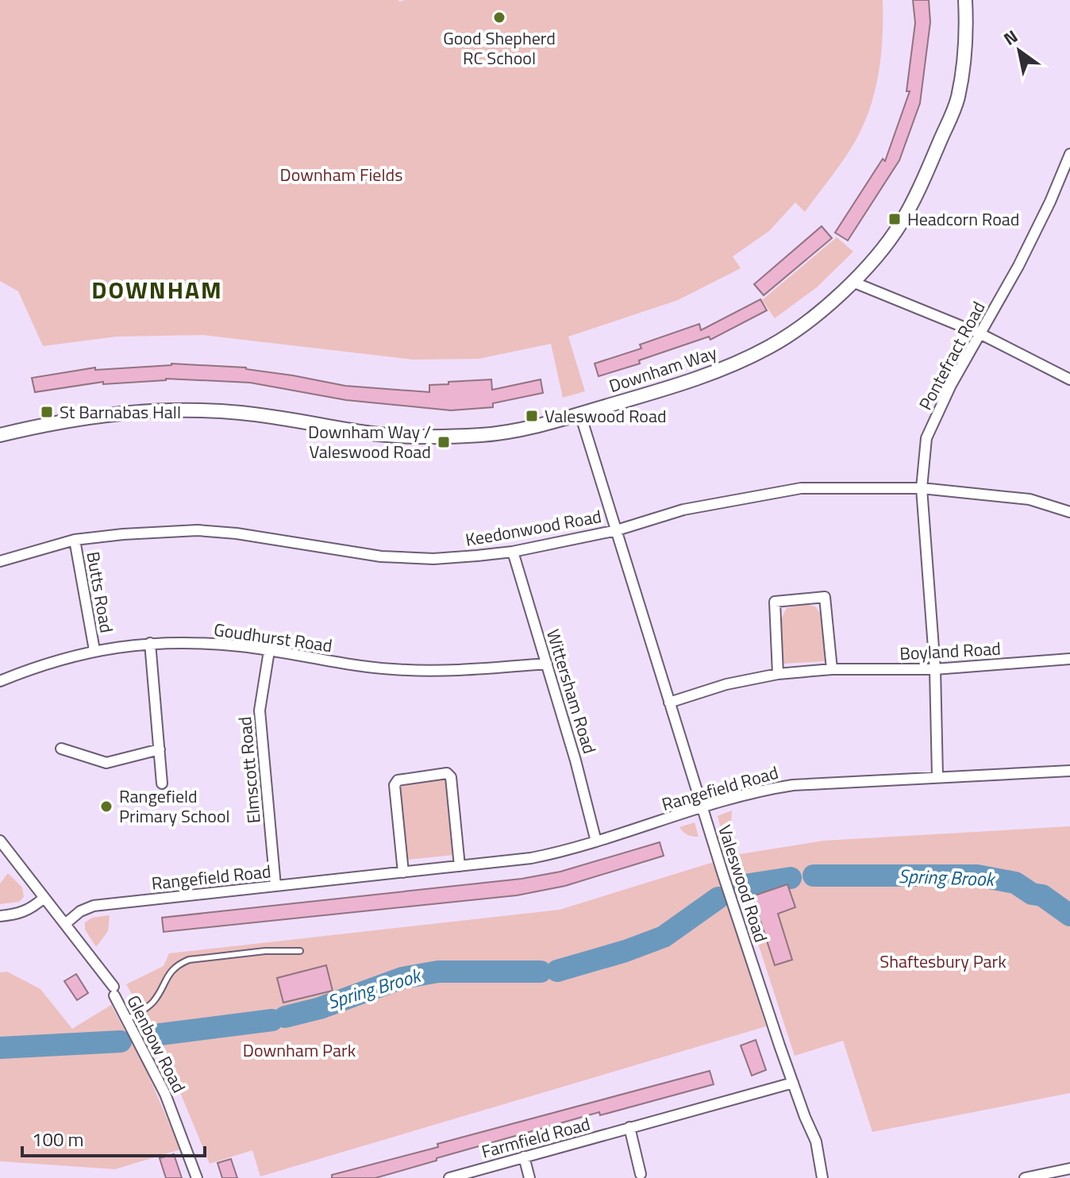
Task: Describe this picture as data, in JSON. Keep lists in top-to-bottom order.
{
  "streets": {
    "street": [
      "Pontefract Road",
      "Downham Way",
      "Keedonwood Road",
      "Butts Road",
      "Goudhurst Road",
      "Boyland Road",
      "Wittersham Road",
      "Elmscott Road",
      "Rangefield Road",
      "Valeswood Road",
      "Glenbow Road",
      "Farmfield Road"
    ]
  },
  "crossings": [
    ["Pontefract Road", "Keedonwood Road"],
    ["Pontefract Road", "Boyland Road"],
    ["Pontefract Road", "Rangefield Road"],
    ["Downham Way", "Valeswood Road"],
    ["Keedonwood Road", "Butts Road"],
    ["Keedonwood Road", "Wittersham Road"],
    ["Keedonwood Road", "Valeswood Road"],
    ["Butts Road", "Goudhurst Road"],
    ["Goudhurst Road", "Wittersham Road"],
    ["Goudhurst Road", "Elmscott Road"],
    ["Boyland Road", "Valeswood Road"],
    ["Wittersham Road", "Rangefield Road"],
    ["Elmscott Road", "Rangefield Road"],
    ["Rangefield Road", "Valeswood Road"],
    ["Rangefield Road", "Glenbow Road"],
    ["Valeswood Road", "Farmfield Road"]
  ],
  "districts": ["DOWNHAM"],
  "water": ["Spring Brook"],
  "parks": ["Downham Fields", "Shaftesbury Park", "Downham Park"],
  "places": {
    "other": ["Good Shepherd RC School", "Rangefield Primary School"],
    "transit": [
      "Headcorn Road",
      "St Barnabas Hall",
      "Valeswood Road",
      "Downham Way / Valeswood Road"
    ]
  },
  "scale_bar": "100 m",
  "north": "top left"
}
